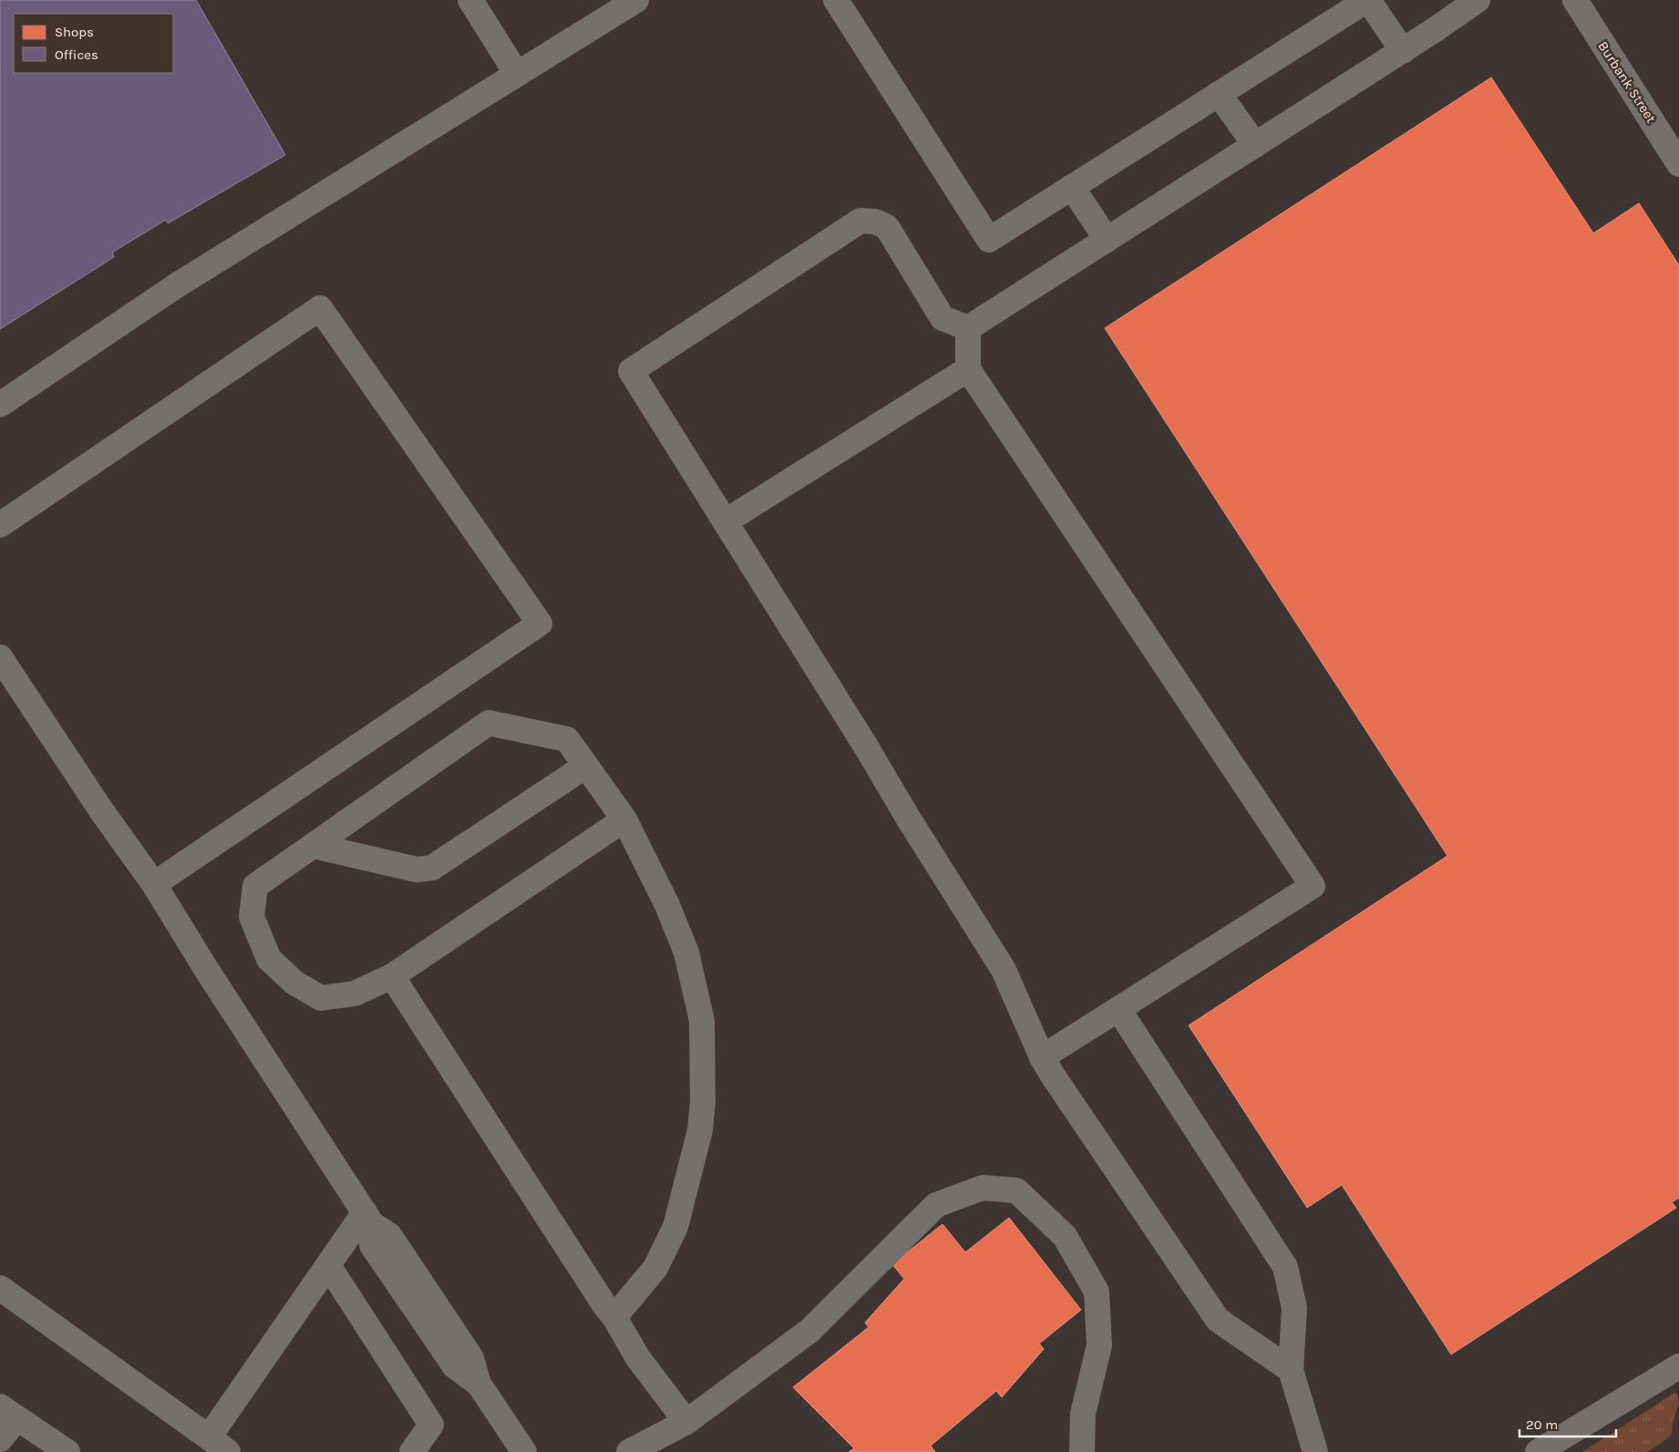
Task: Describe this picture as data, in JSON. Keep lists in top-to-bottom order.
{
  "streets": {
    "street": ["Burbank Street"]
  },
  "legend": ["Shops", "Offices"],
  "scale_bar": "20 m"
}
